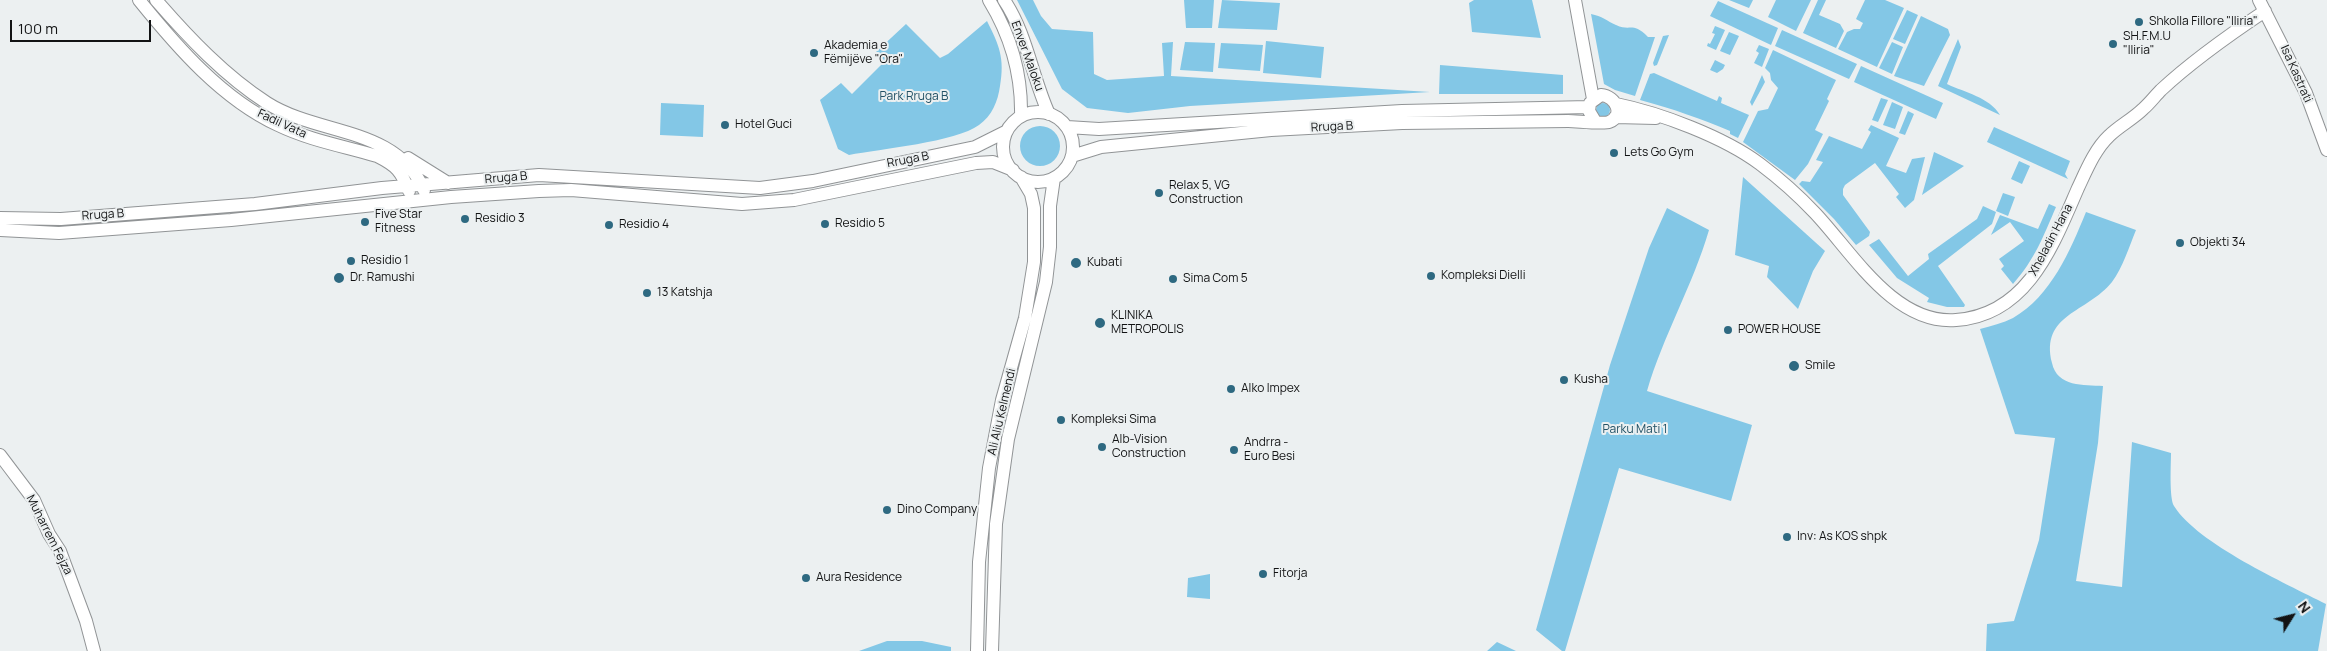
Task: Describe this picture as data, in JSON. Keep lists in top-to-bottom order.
{
  "streets": {
    "main road": [
      "Enver Maloku",
      "Isa Kastrati",
      "Fadil Vata",
      "Rruga B",
      "Xheladin Hana",
      "Ali Aliu Kelmendi",
      "Muharrem Fejza"
    ]
  },
  "crossings": [
    ["Enver Maloku", "Rruga B"],
    ["Enver Maloku", "Ali Aliu Kelmendi"],
    ["Isa Kastrati", "Xheladin Hana"],
    ["Fadil Vata", "Rruga B"],
    ["Rruga B", "Xheladin Hana"],
    ["Rruga B", "Ali Aliu Kelmendi"]
  ],
  "parks": ["Park Rruga B", "Parku Mati 1"],
  "places": [
    "Shkolla Fillore \"Iliria\"",
    "SH.F.M.U \"Iliria\"",
    "Akademia e Fëmijëve \"Ora\"",
    "Hotel Guci",
    "Lets Go Gym",
    "Relax 5, VG Construction",
    "Residio 3",
    "Five Star Fitness",
    "Residio 5",
    "Residio 4",
    "Objekti 34",
    "Residio 1",
    "Kubati",
    "Kompleksi Dielli",
    "Dr. Ramushi",
    "Sima Com 5",
    "13 Katshja",
    "KLINIKA METROPOLIS",
    "POWER HOUSE",
    "Smile",
    "Kusha",
    "Alko Impex",
    "Kompleksi Sima",
    "Alb-Vision Construction",
    "Andrra - Euro Besi",
    "Dino Company",
    "Inv: As KOS shpk",
    "Fitorja",
    "Aura Residence"
  ],
  "scale_bar": "100 m",
  "north": "top right"
}
